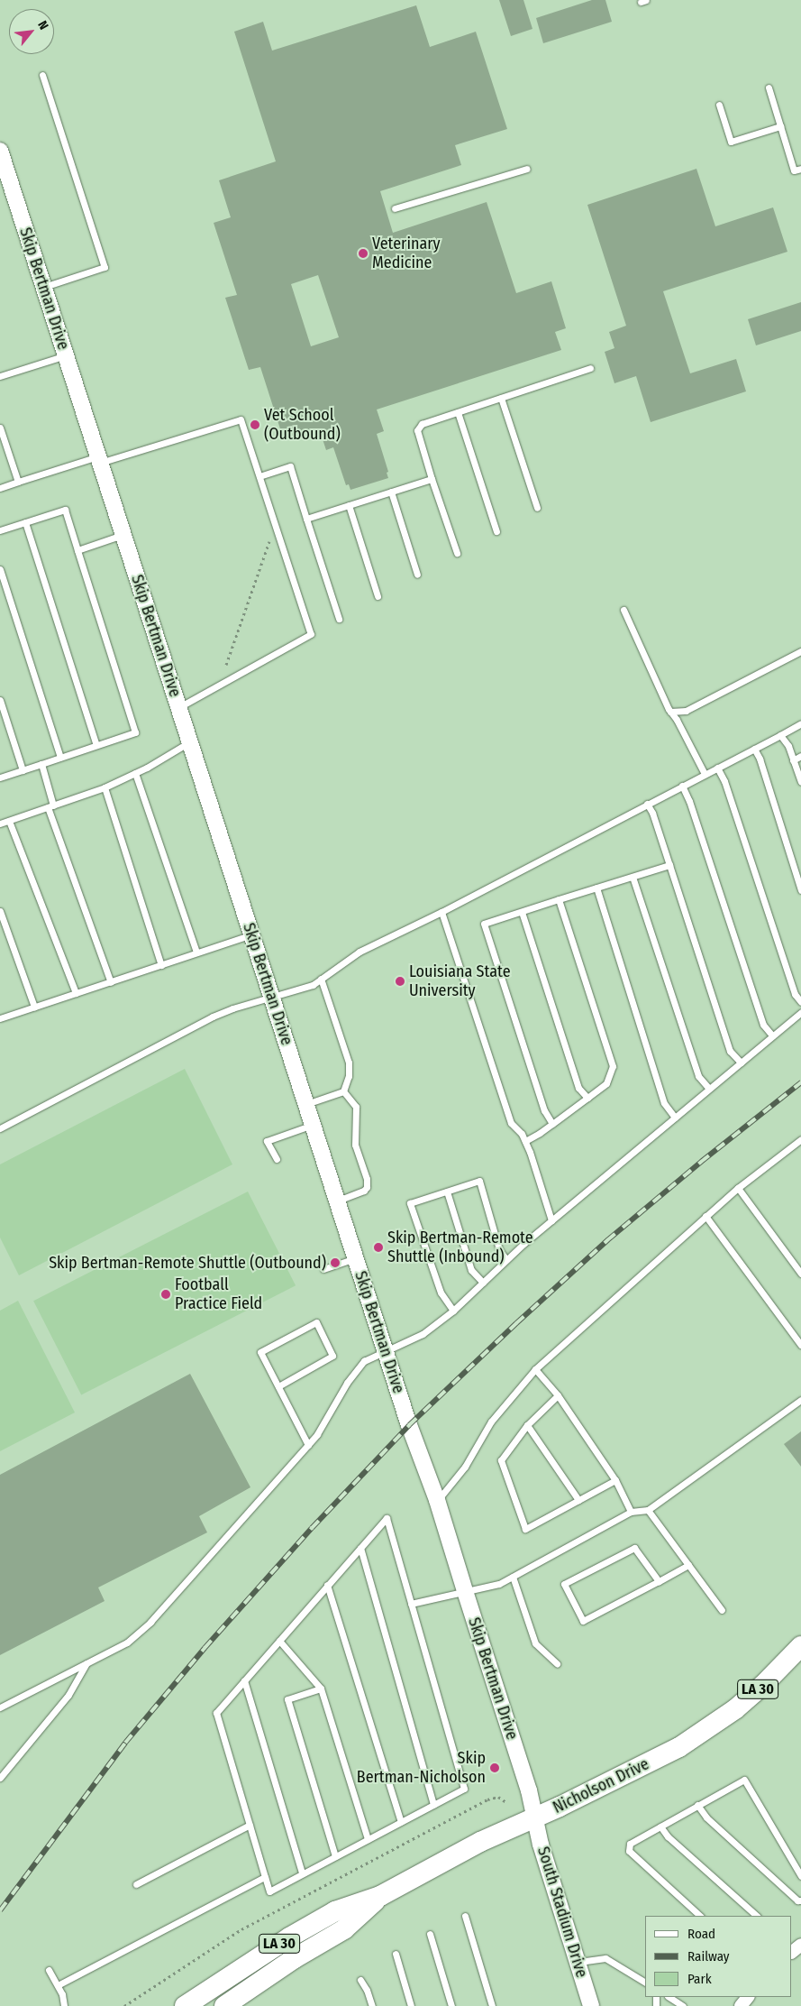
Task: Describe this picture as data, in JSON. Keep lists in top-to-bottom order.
{
  "streets": {
    "main road": ["LA 30", "Nicholson Drive"],
    "street": ["Skip Bertman Drive", "South Stadium Drive"]
  },
  "crossings": [
    ["Skip Bertman Drive", "Nicholson Drive"],
    ["Skip Bertman Drive", "South Stadium Drive"],
    ["Nicholson Drive", "South Stadium Drive"]
  ],
  "places": [
    "Veterinary Medicine",
    "Vet School (Outbound)",
    "Louisiana State University",
    "Skip Bertman-Remote Shuttle (Inbound)",
    "Skip Bertman-Remote Shuttle (Outbound)",
    "Football Practice Field",
    "Skip Bertman-Nicholson"
  ],
  "legend": ["Road", "Railway", "Park"],
  "north": "top right"
}
